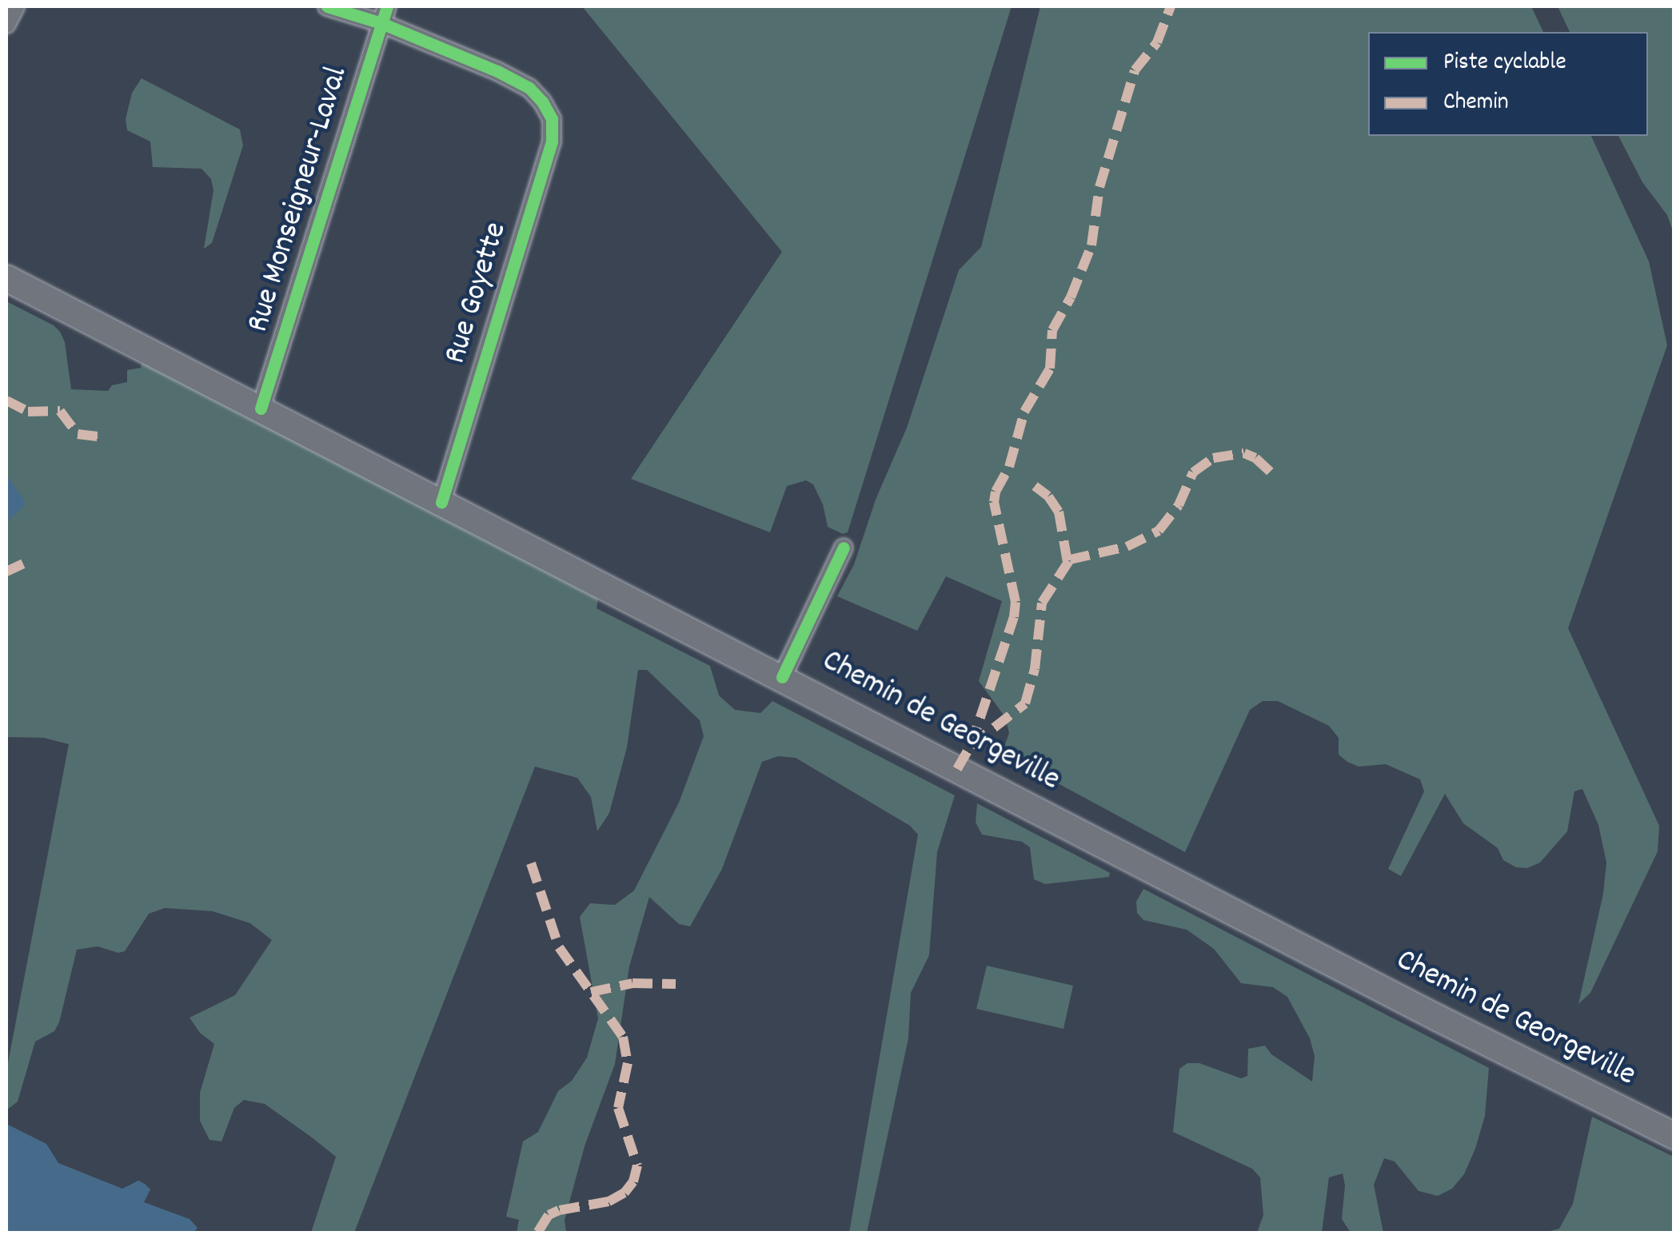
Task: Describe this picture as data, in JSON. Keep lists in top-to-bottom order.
{
  "streets": {
    "main road": ["Chemin de Georgeville"],
    "street": ["Rue Monseigneur-Laval", "Rue Goyette"]
  },
  "crossings": [
    ["Rue Monseigneur-Laval", "Rue Goyette"],
    ["Rue Monseigneur-Laval", "Chemin de Georgeville"],
    ["Rue Goyette", "Chemin de Georgeville"]
  ],
  "legend": ["Piste cyclable", "Chemin"]
}
